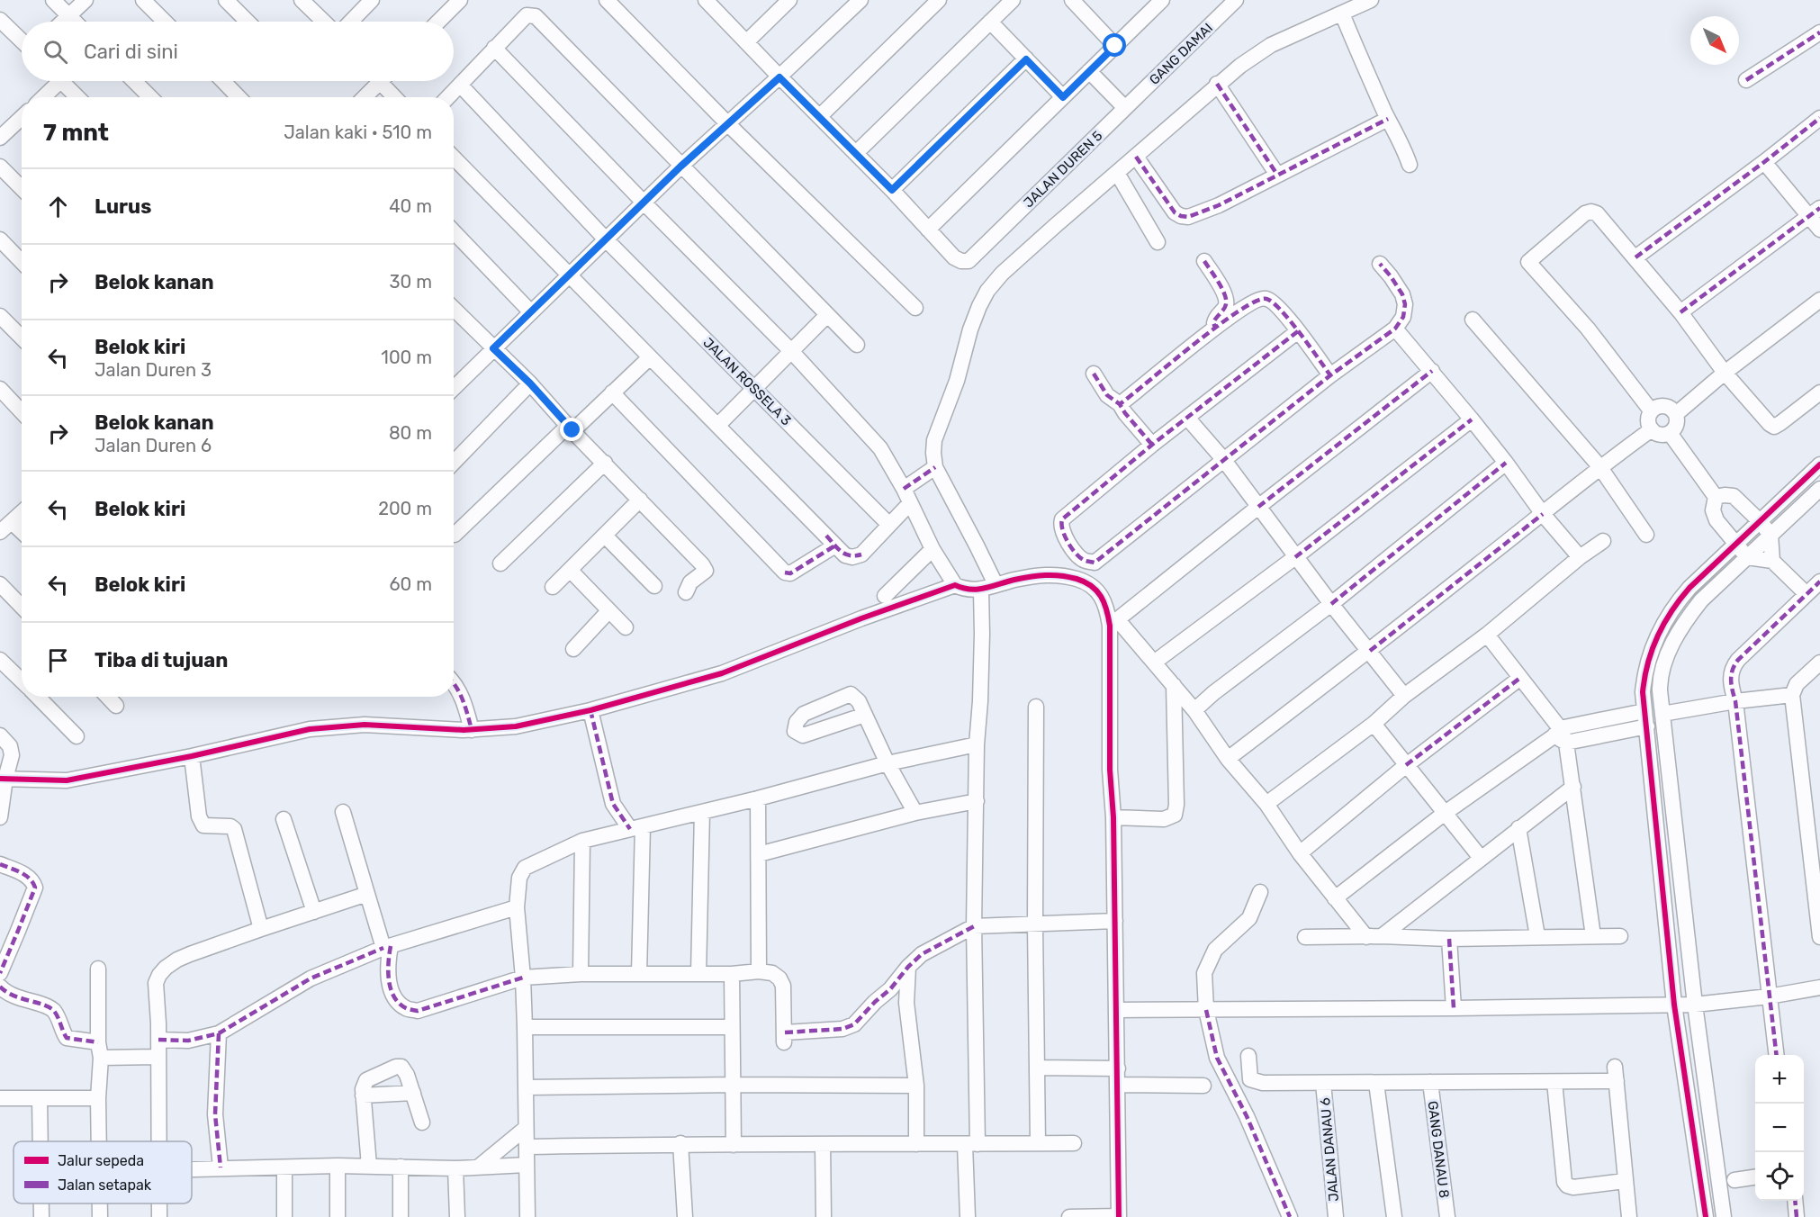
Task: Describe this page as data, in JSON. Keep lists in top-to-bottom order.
{
  "streets": {
    "street": [
      "GANG DAMAI",
      "JALAN DUREN 5",
      "JALAN ROSSELA 3",
      "JALAN DANAU 6",
      "GANG DANAU 8"
    ]
  },
  "crossings": [
    ["GANG DAMAI", "JALAN DUREN 5"]
  ],
  "legend": ["Jalur sepeda", "Jalan setapak"],
  "north": "bottom right",
  "page": {
    "search": "Cari di sini",
    "heading": ["7 mnt", "Jalan kaki · 510 m"],
    "list": [
      ["Lurus", "40 m"],
      ["Belok kanan", "30 m"],
      ["Belok kiri", "Jalan Duren 3", "100 m"],
      ["Belok kanan", "Jalan Duren 6", "80 m"],
      ["Belok kiri", "200 m"],
      ["Belok kiri", "60 m"],
      "Tiba di tujuan"
    ],
    "map_buttons": ["+", "−"]
  }
}
